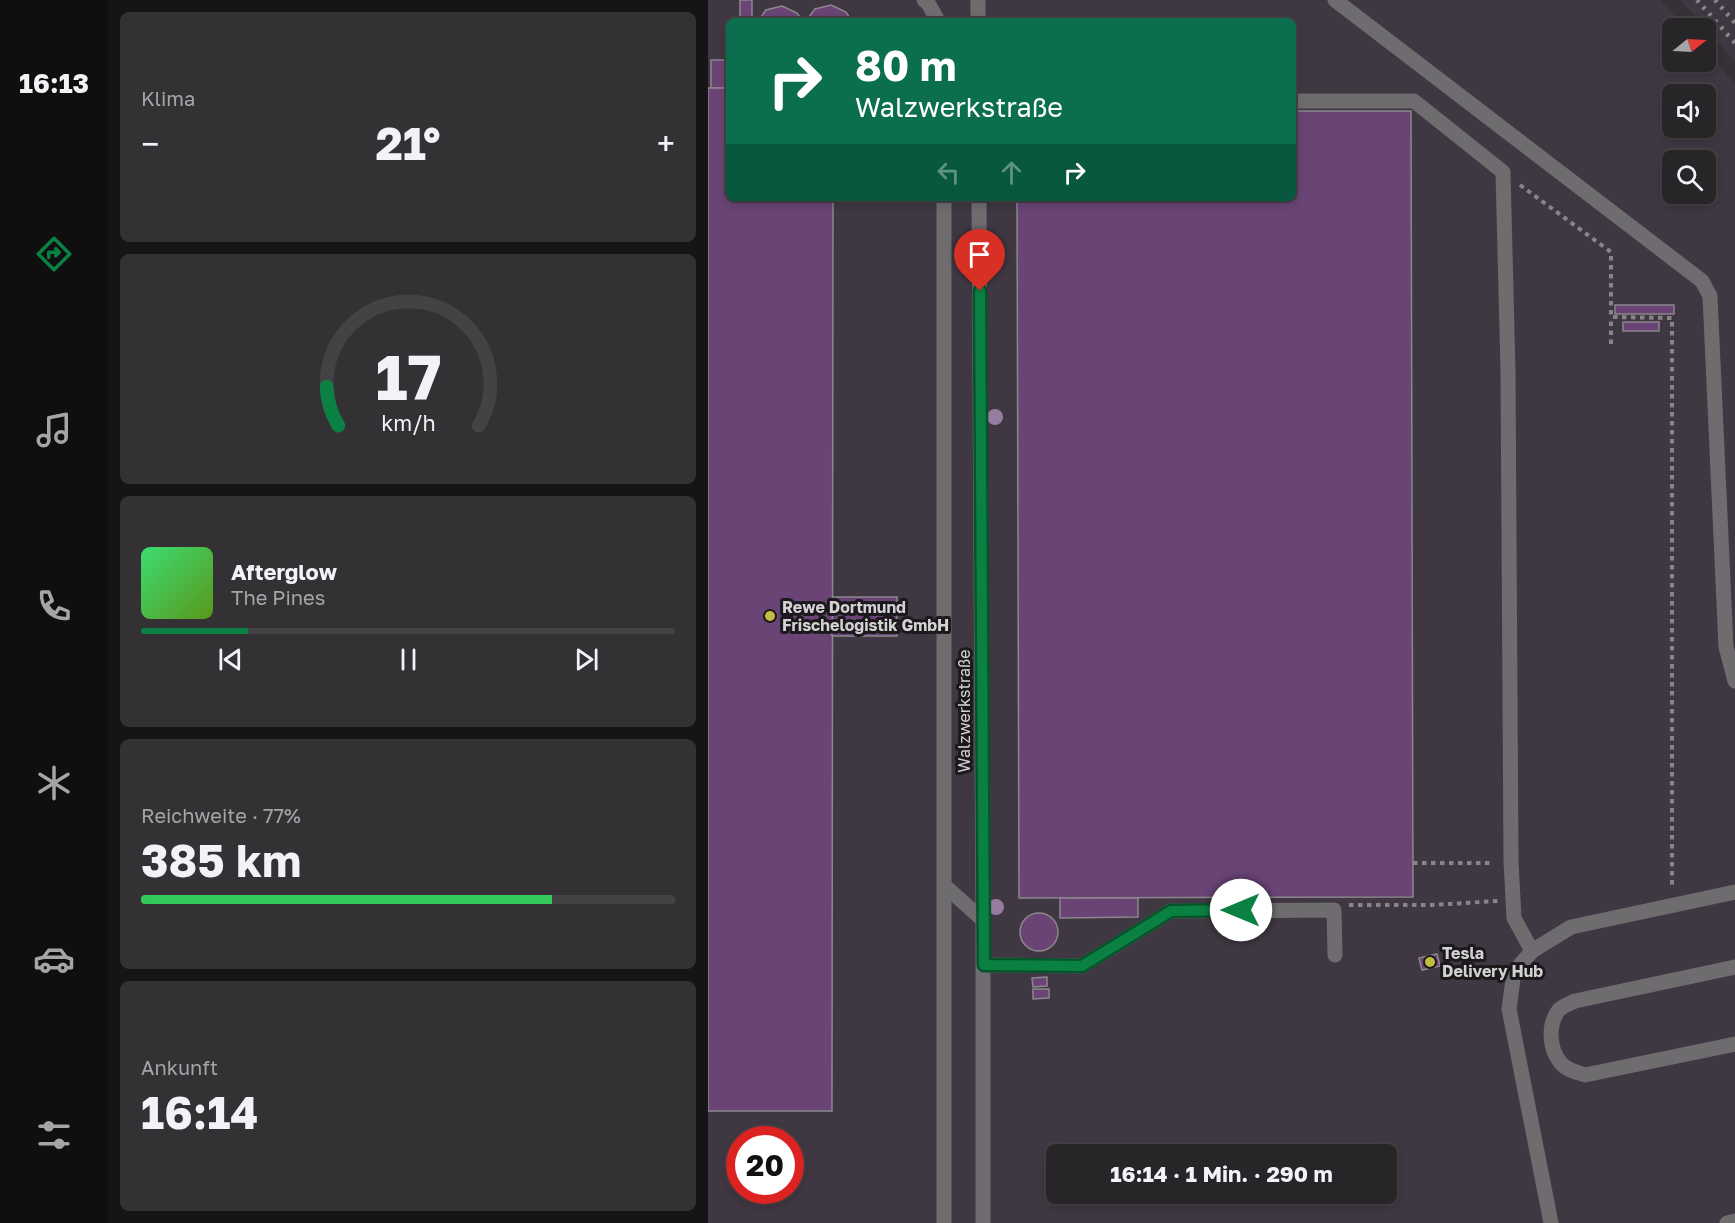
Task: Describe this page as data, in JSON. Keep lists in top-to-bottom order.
{
  "streets": {
    "street": ["Walzwerkstraße"]
  },
  "places": ["Rewe Dortmund Frischelogistik GmbH", "Tesla Delivery Hub"],
  "north": "right",
  "page": {
    "tabs": "16:13",
    "tile": [
      "Klima",
      ["Reichweite · 77%", "385 km"],
      ["Ankunft", "16:14"]
    ],
    "turn": ["80 m", "Walzwerkstraße"],
    "heat": ["−", "21°", "+"],
    "song": ["Afterglow", "The Pines"],
    "limit": "20",
    "trip": "16:14 · 1 Min. · 290 m",
    "gauge": ["17", "km/h"]
  }
}
